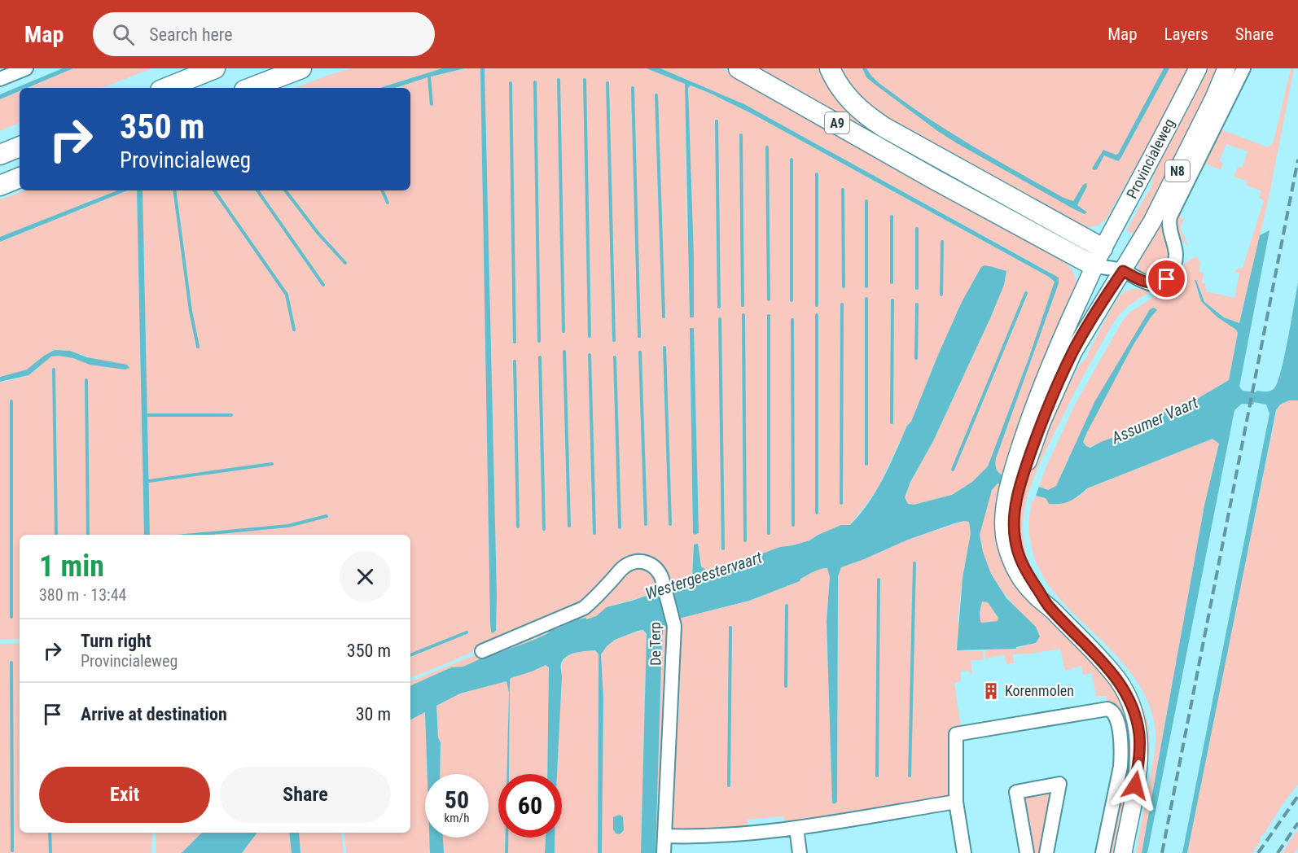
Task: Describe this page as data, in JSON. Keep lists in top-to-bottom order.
{
  "streets": {
    "highway": ["A9"],
    "main road": ["Provincialeweg", "N8"],
    "street": ["De Terp"]
  },
  "crossings": [
    ["A9", "Provincialeweg"]
  ],
  "water": ["Assumer Vaart", "Westergeestervaart"],
  "places": {
    "building": ["Korenmolen"]
  },
  "page": {
    "header": "Map",
    "search": "Search here",
    "nav": ["Map", "Layers", "Share"],
    "turn": ["350 m", "Provincialeweg"],
    "heading": ["1 min", "380 m · 13:44"],
    "list": [
      {
        "name": "Turn right",
        "note": "Provincialeweg",
        "value": "350 m"
      },
      {
        "name": "Arrive at destination",
        "value": "30 m"
      }
    ],
    "buttons": ["Exit", "Share"],
    "speed": "50 km/h",
    "limit": "60"
  }
}
